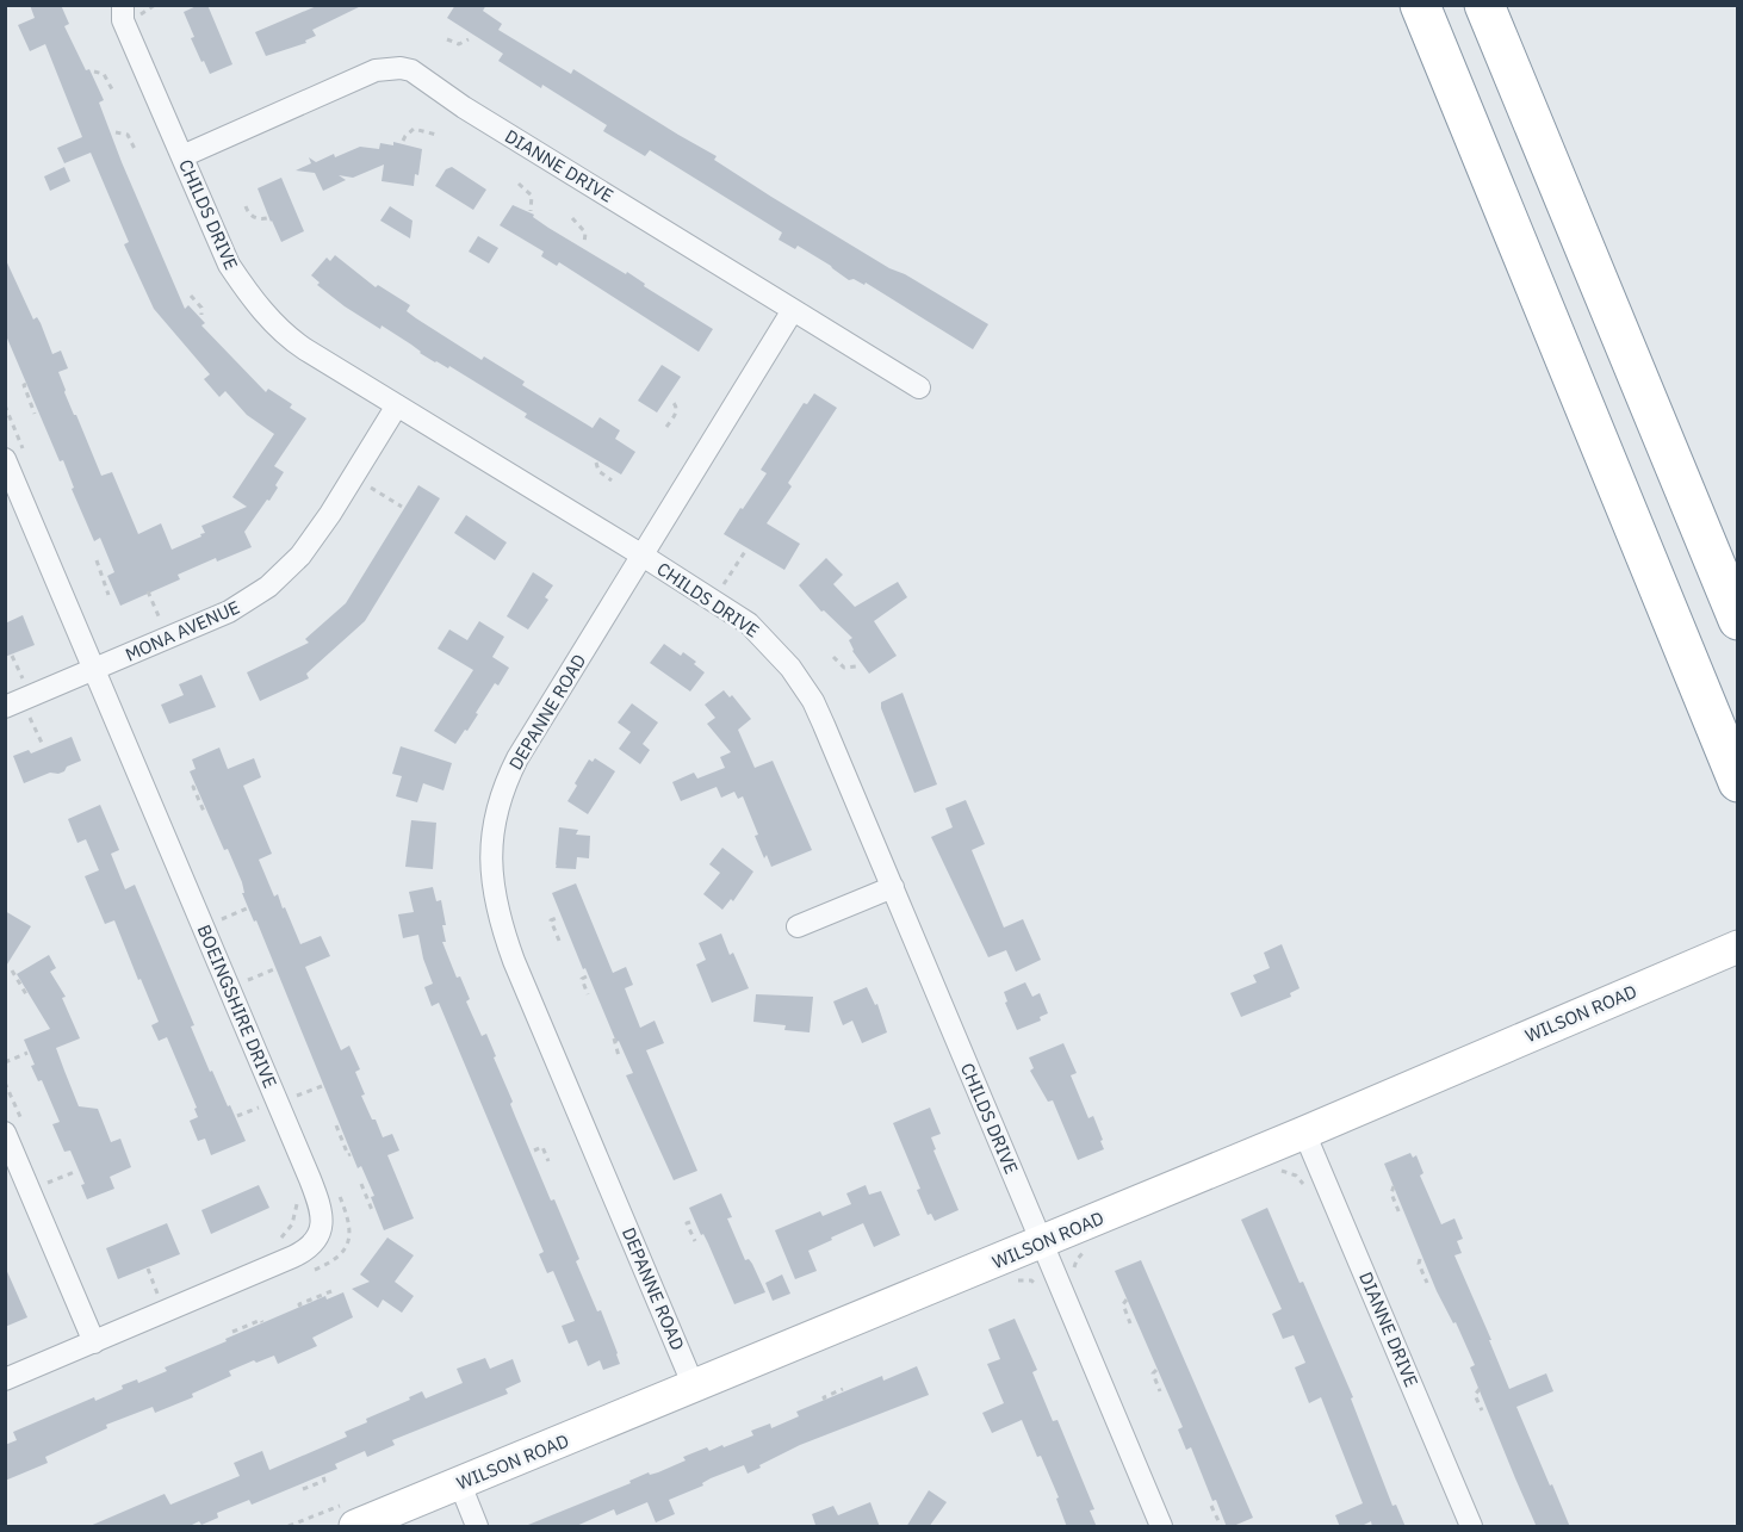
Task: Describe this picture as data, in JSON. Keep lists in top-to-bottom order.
{
  "streets": {
    "street": [
      "DIANNE DRIVE",
      "CHILDS DRIVE",
      "MONA AVENUE",
      "DEPANNE ROAD",
      "BOEINGSHIRE DRIVE",
      "WILSON ROAD"
    ]
  },
  "crossings": [
    ["DIANNE DRIVE", "CHILDS DRIVE"],
    ["DIANNE DRIVE", "DEPANNE ROAD"],
    ["DIANNE DRIVE", "WILSON ROAD"],
    ["CHILDS DRIVE", "MONA AVENUE"],
    ["CHILDS DRIVE", "DEPANNE ROAD"],
    ["CHILDS DRIVE", "WILSON ROAD"],
    ["MONA AVENUE", "BOEINGSHIRE DRIVE"],
    ["DEPANNE ROAD", "WILSON ROAD"]
  ]
}
